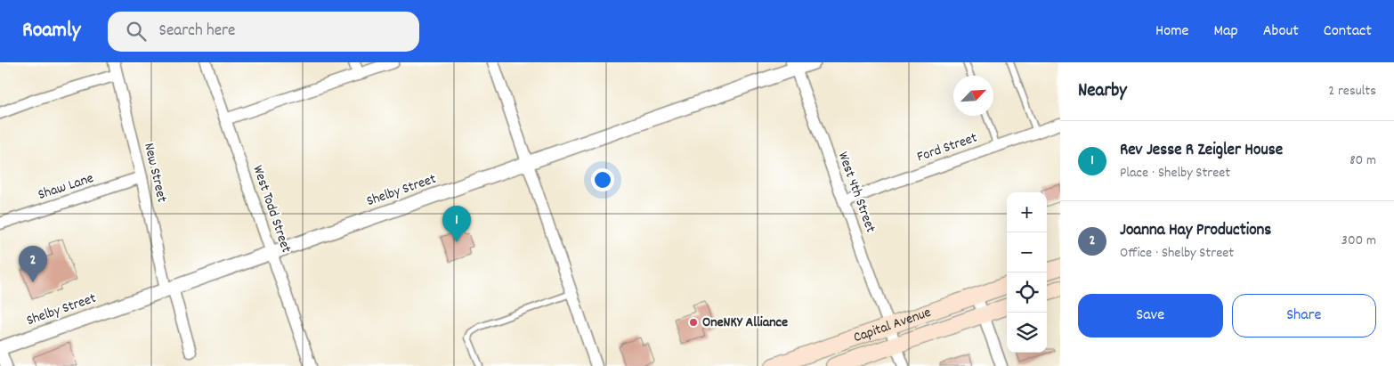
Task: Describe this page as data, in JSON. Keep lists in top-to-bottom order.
{
  "streets": {
    "main road": ["Capital Avenue"],
    "street": [
      "Ford Street",
      "New Street",
      "Shaw Lane",
      "Shelby Street",
      "West 4th Street",
      "West Todd Street"
    ]
  },
  "crossings": [
    ["Ford Street", "West 4th Street"],
    ["New Street", "Shaw Lane"],
    ["New Street", "Shelby Street"],
    ["Shelby Street", "West 4th Street"],
    ["Shelby Street", "West Todd Street"],
    ["West 4th Street", "Capital Avenue"]
  ],
  "places": ["OneNKY Alliance"],
  "north": "top right",
  "page": {
    "header": "Roamly",
    "search": "Search here",
    "nav": [
      "Home",
      "Map",
      "About",
      "Contact"
    ],
    "heading": ["Nearby", "2 results"],
    "list": [
      {
        "mark": "1",
        "name": "Rev Jesse R Zeigler House",
        "note": "Place · Shelby Street",
        "value": "80 m"
      },
      {
        "mark": "2",
        "name": "Joanna Hay Productions",
        "note": "Office · Shelby Street",
        "value": "300 m"
      }
    ],
    "map_buttons": ["+", "−"],
    "pins": ["1", "2"],
    "buttons": ["Save", "Share"]
  }
}
